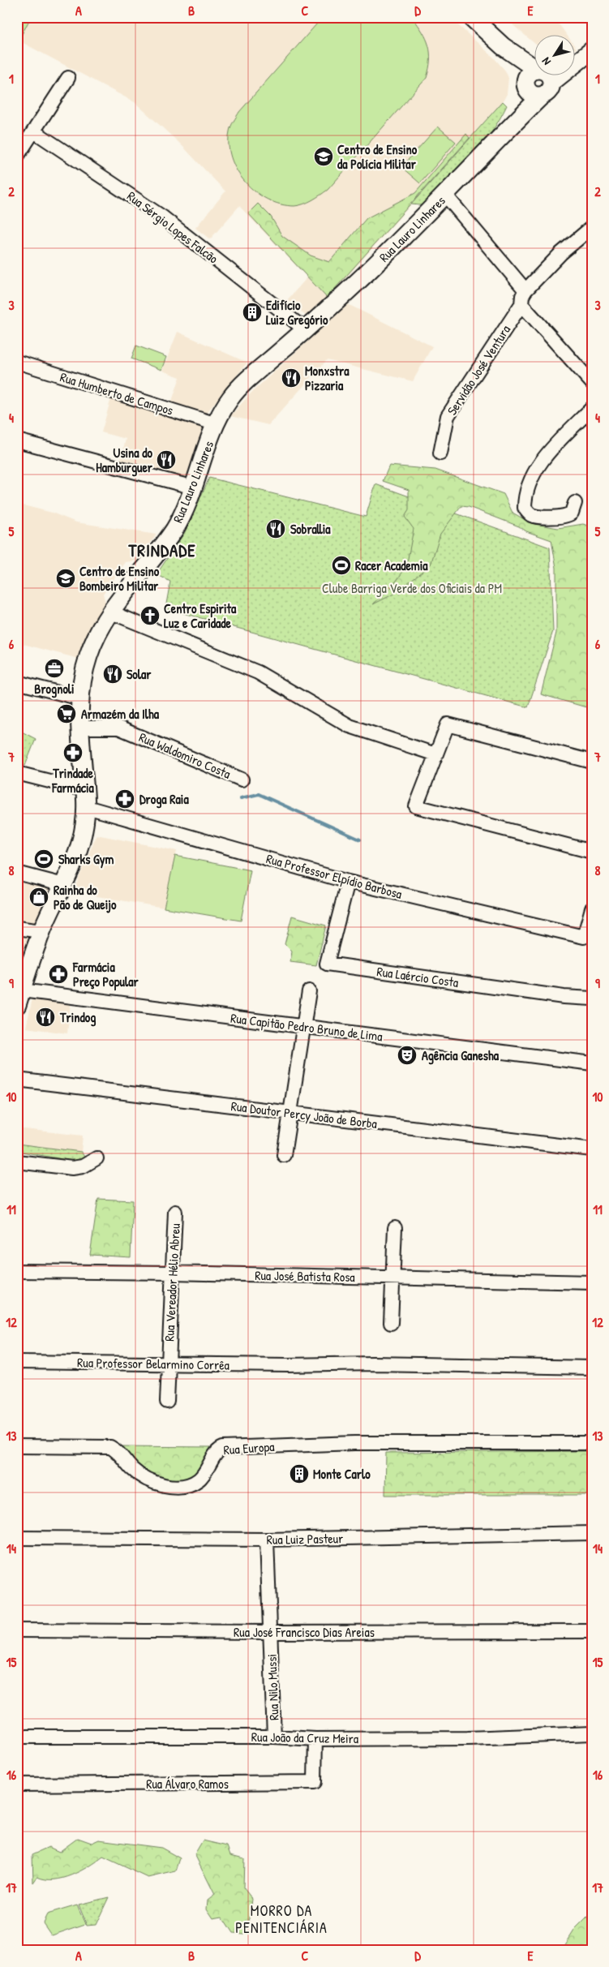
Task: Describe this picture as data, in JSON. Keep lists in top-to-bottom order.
{
  "streets": {
    "main road": ["Rua Lauro Linhares"],
    "street": [
      "Rua Sérgio Lopes Falcão",
      "Servidão José Ventura",
      "Rua Humberto de Campos",
      "Rua Waldomiro Costa",
      "Rua Professor Elpídio Barbosa",
      "Rua Laércio Costa",
      "Rua Capitão Pedro Bruno de Lima",
      "Rua Doutor Percy João de Borba",
      "Rua José Batista Rosa",
      "Rua Vereador Hélio Abreu",
      "Rua Professor Belarmino Corrêa",
      "Rua Europa",
      "Rua Luiz Pasteur",
      "Rua José Francisco Dias Areias",
      "Rua Nilo Mussi",
      "Rua João da Cruz Meira",
      "Rua Álvaro Ramos"
    ]
  },
  "crossings": [
    ["Rua Sérgio Lopes Falcão", "Rua Lauro Linhares"],
    ["Rua Lauro Linhares", "Rua Humberto de Campos"],
    ["Rua Lauro Linhares", "Rua Waldomiro Costa"],
    ["Rua Lauro Linhares", "Rua Professor Elpídio Barbosa"],
    ["Rua Lauro Linhares", "Rua Capitão Pedro Bruno de Lima"],
    ["Rua Professor Elpídio Barbosa", "Rua Laércio Costa"],
    ["Rua José Batista Rosa", "Rua Vereador Hélio Abreu"],
    ["Rua Vereador Hélio Abreu", "Rua Professor Belarmino Corrêa"],
    ["Rua Luiz Pasteur", "Rua Nilo Mussi"],
    ["Rua José Francisco Dias Areias", "Rua Nilo Mussi"],
    ["Rua Nilo Mussi", "Rua João da Cruz Meira"],
    ["Rua João da Cruz Meira", "Rua Álvaro Ramos"]
  ],
  "districts": ["TRINDADE", "MORRO DA PENITENCIÁRIA"],
  "parks": ["Clube Barriga Verde dos Oficiais da PM"],
  "places": {
    "school or university": ["Centro de Ensino da Polícia Militar", "Centro de Ensino Bombeiro Militar"],
    "building": ["Edifício Luiz Gregório", "Monte Carlo"],
    "restaurant": [
      "Monxstra Pizzaria",
      "Usina do Hamburguer",
      "Sobrallia",
      "Solar",
      "Trindog"
    ],
    "sports": ["Racer Academia", "Sharks Gym"],
    "church": ["Centro Espirita Luz e Caridade"],
    "office": ["Brognoli"],
    "supermarket": ["Armazém da Ilha"],
    "pharmacy": ["Trindade Farmácia", "Droga Raia", "Farmácia Preço Popular"],
    "shop": ["Rainha do Pão de Queijo"],
    "theatre": ["Agência Ganesha"]
  },
  "north": "bottom left",
  "grid": {
    "columns": [
      "A",
      "B",
      "C",
      "D",
      "E"
    ],
    "rows": [
      "1",
      "2",
      "3",
      "4",
      "5",
      "6",
      "7",
      "8",
      "9",
      "10",
      "11",
      "12",
      "13",
      "14",
      "15",
      "16",
      "17"
    ]
  }
}
